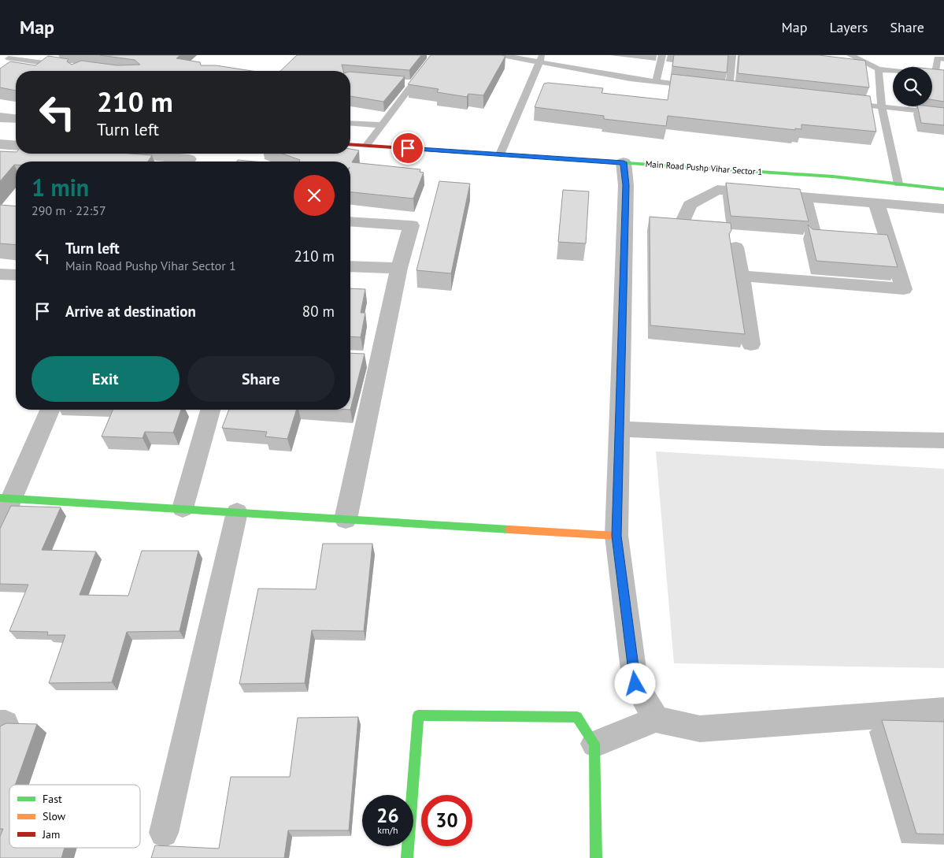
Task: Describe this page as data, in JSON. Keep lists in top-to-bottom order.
{
  "streets": {
    "street": ["Main Road Pushp Vihar Sector 1"]
  },
  "legend": ["Fast", "Slow", "Jam"],
  "page": {
    "header": "Map",
    "nav": ["Map", "Layers", "Share"],
    "turn": ["210 m", "Turn left"],
    "heading": ["1 min", "290 m · 22:57"],
    "list": [
      {
        "name": "Turn left",
        "note": "Main Road Pushp Vihar Sector 1",
        "value": "210 m"
      },
      {
        "name": "Arrive at destination",
        "value": "80 m"
      }
    ],
    "buttons": ["Exit", "Share"],
    "speed": "26 km/h",
    "limit": "30"
  }
}
